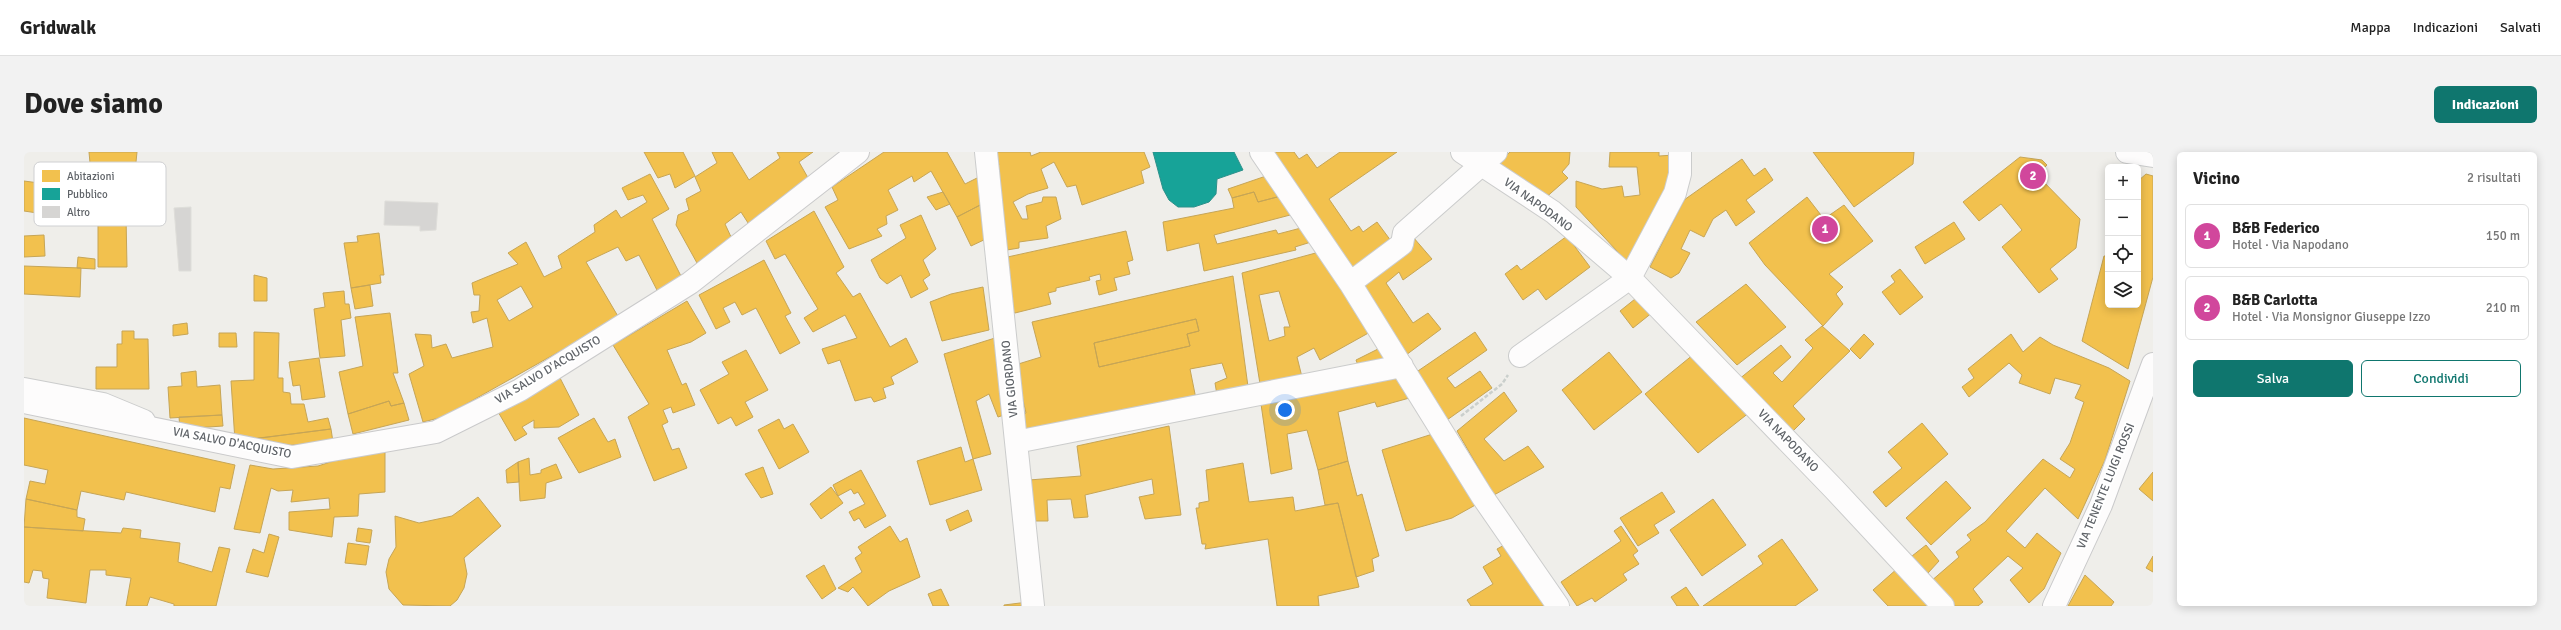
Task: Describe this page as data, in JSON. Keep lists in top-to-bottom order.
{
  "streets": {
    "street": [
      "VIA NAPODANO",
      "VIA SALVO D'ACQUISTO",
      "VIA GIORDANO",
      "VIA TENENTE LUIGI ROSSI"
    ]
  },
  "legend": ["Abitazioni", "Pubblico", "Altro"],
  "page": {
    "header": "Gridwalk",
    "nav": ["Mappa", "Indicazioni", "Salvati"],
    "buttons": [
      "Indicazioni",
      ["Salva", "Condividi"]
    ],
    "title": "Dove siamo",
    "heading": ["Vicino", "2 risultati"],
    "pins": ["2", "1"],
    "map_buttons": ["+", "−"],
    "list": [
      {
        "mark": "1",
        "name": "B&B Federico",
        "note": "Hotel · Via Napodano",
        "value": "150 m"
      },
      {
        "mark": "2",
        "name": "B&B Carlotta",
        "note": "Hotel · Via Monsignor Giuseppe Izzo",
        "value": "210 m"
      }
    ]
  }
}
